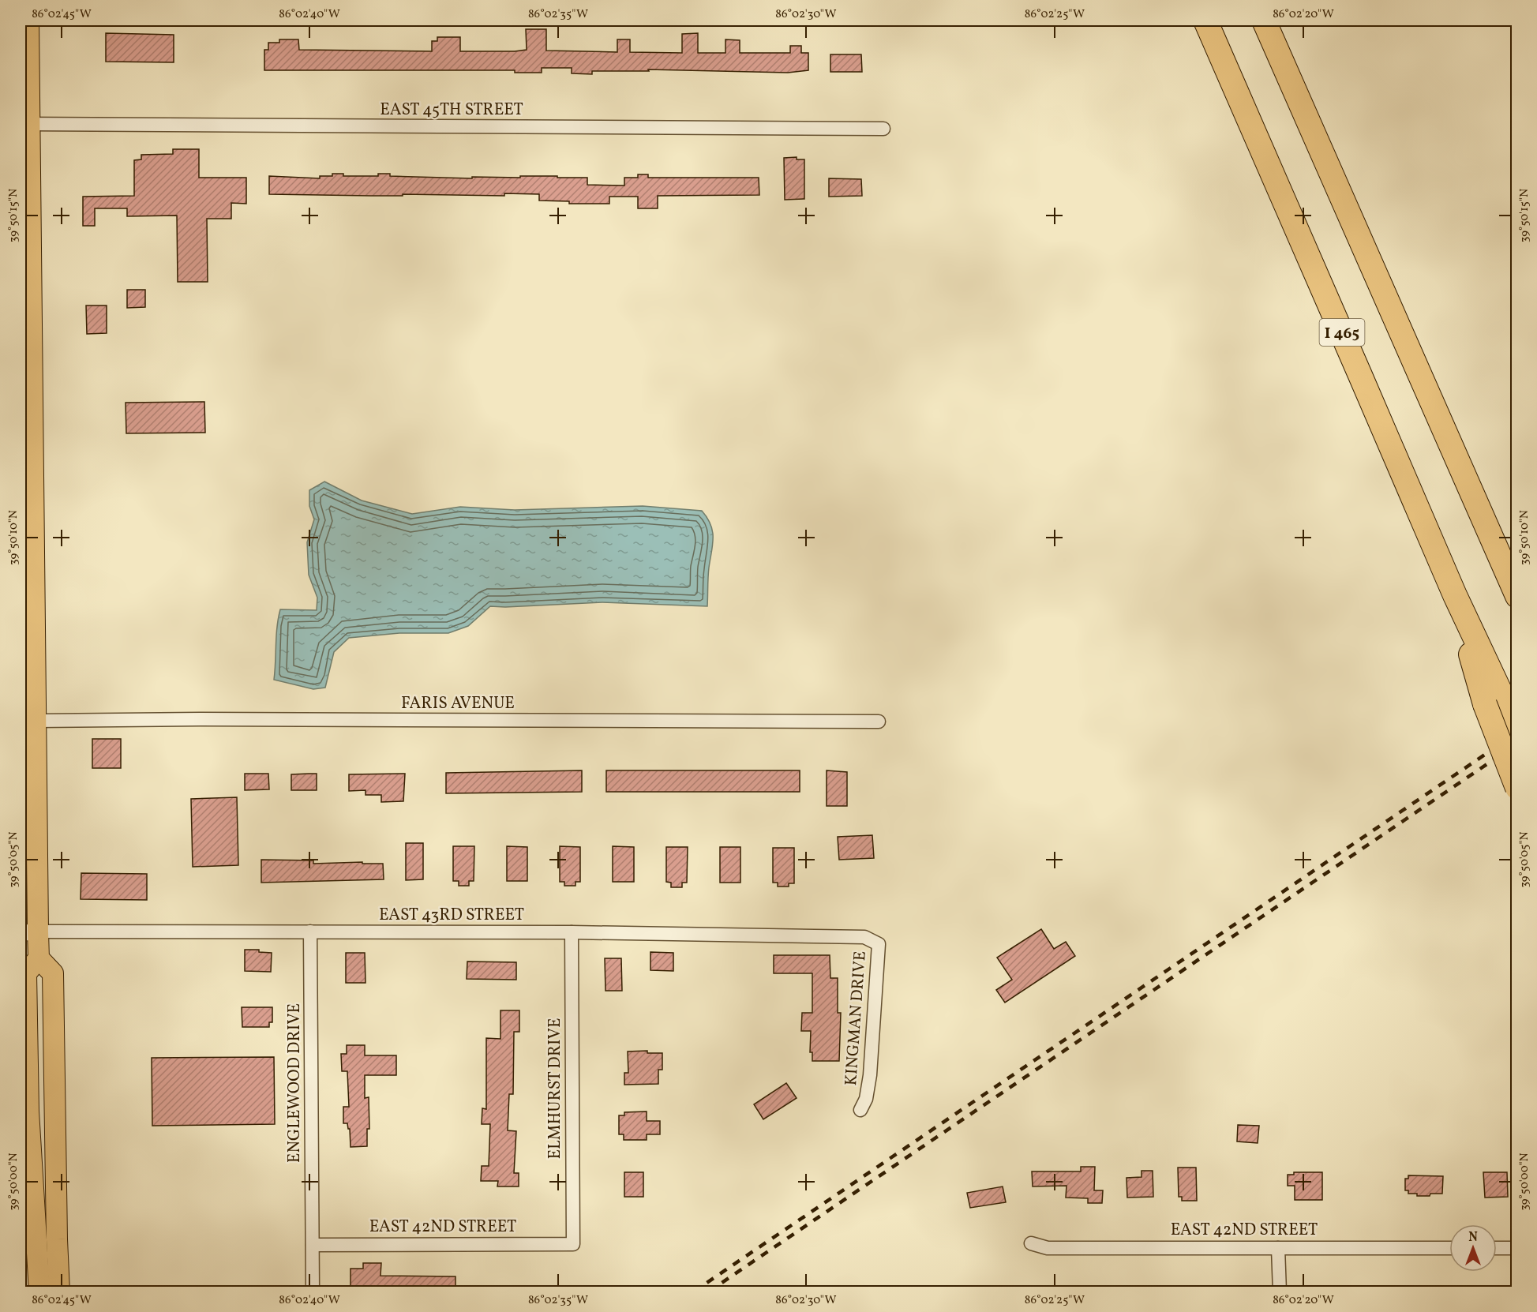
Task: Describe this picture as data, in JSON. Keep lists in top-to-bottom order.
{
  "streets": {
    "highway": ["I 465"],
    "street": [
      "EAST 45TH STREET",
      "FARIS AVENUE",
      "EAST 43RD STREET",
      "KINGMAN DRIVE",
      "ENGLEWOOD DRIVE",
      "ELMHURST DRIVE",
      "EAST 42ND STREET"
    ]
  },
  "crossings": [
    ["EAST 43RD STREET", "KINGMAN DRIVE"],
    ["EAST 43RD STREET", "ENGLEWOOD DRIVE"],
    ["EAST 43RD STREET", "ELMHURST DRIVE"],
    ["ENGLEWOOD DRIVE", "EAST 42ND STREET"],
    ["ELMHURST DRIVE", "EAST 42ND STREET"]
  ],
  "north": "top",
  "coordinates": [
    "86°02'45\"W",
    "86°02'40\"W",
    "86°02'35\"W",
    "86°02'30\"W",
    "86°02'25\"W",
    "86°02'20\"W",
    "39°50'15\"N",
    "39°50'10\"N",
    "39°50'05\"N",
    "39°50'00\"N"
  ]
}
